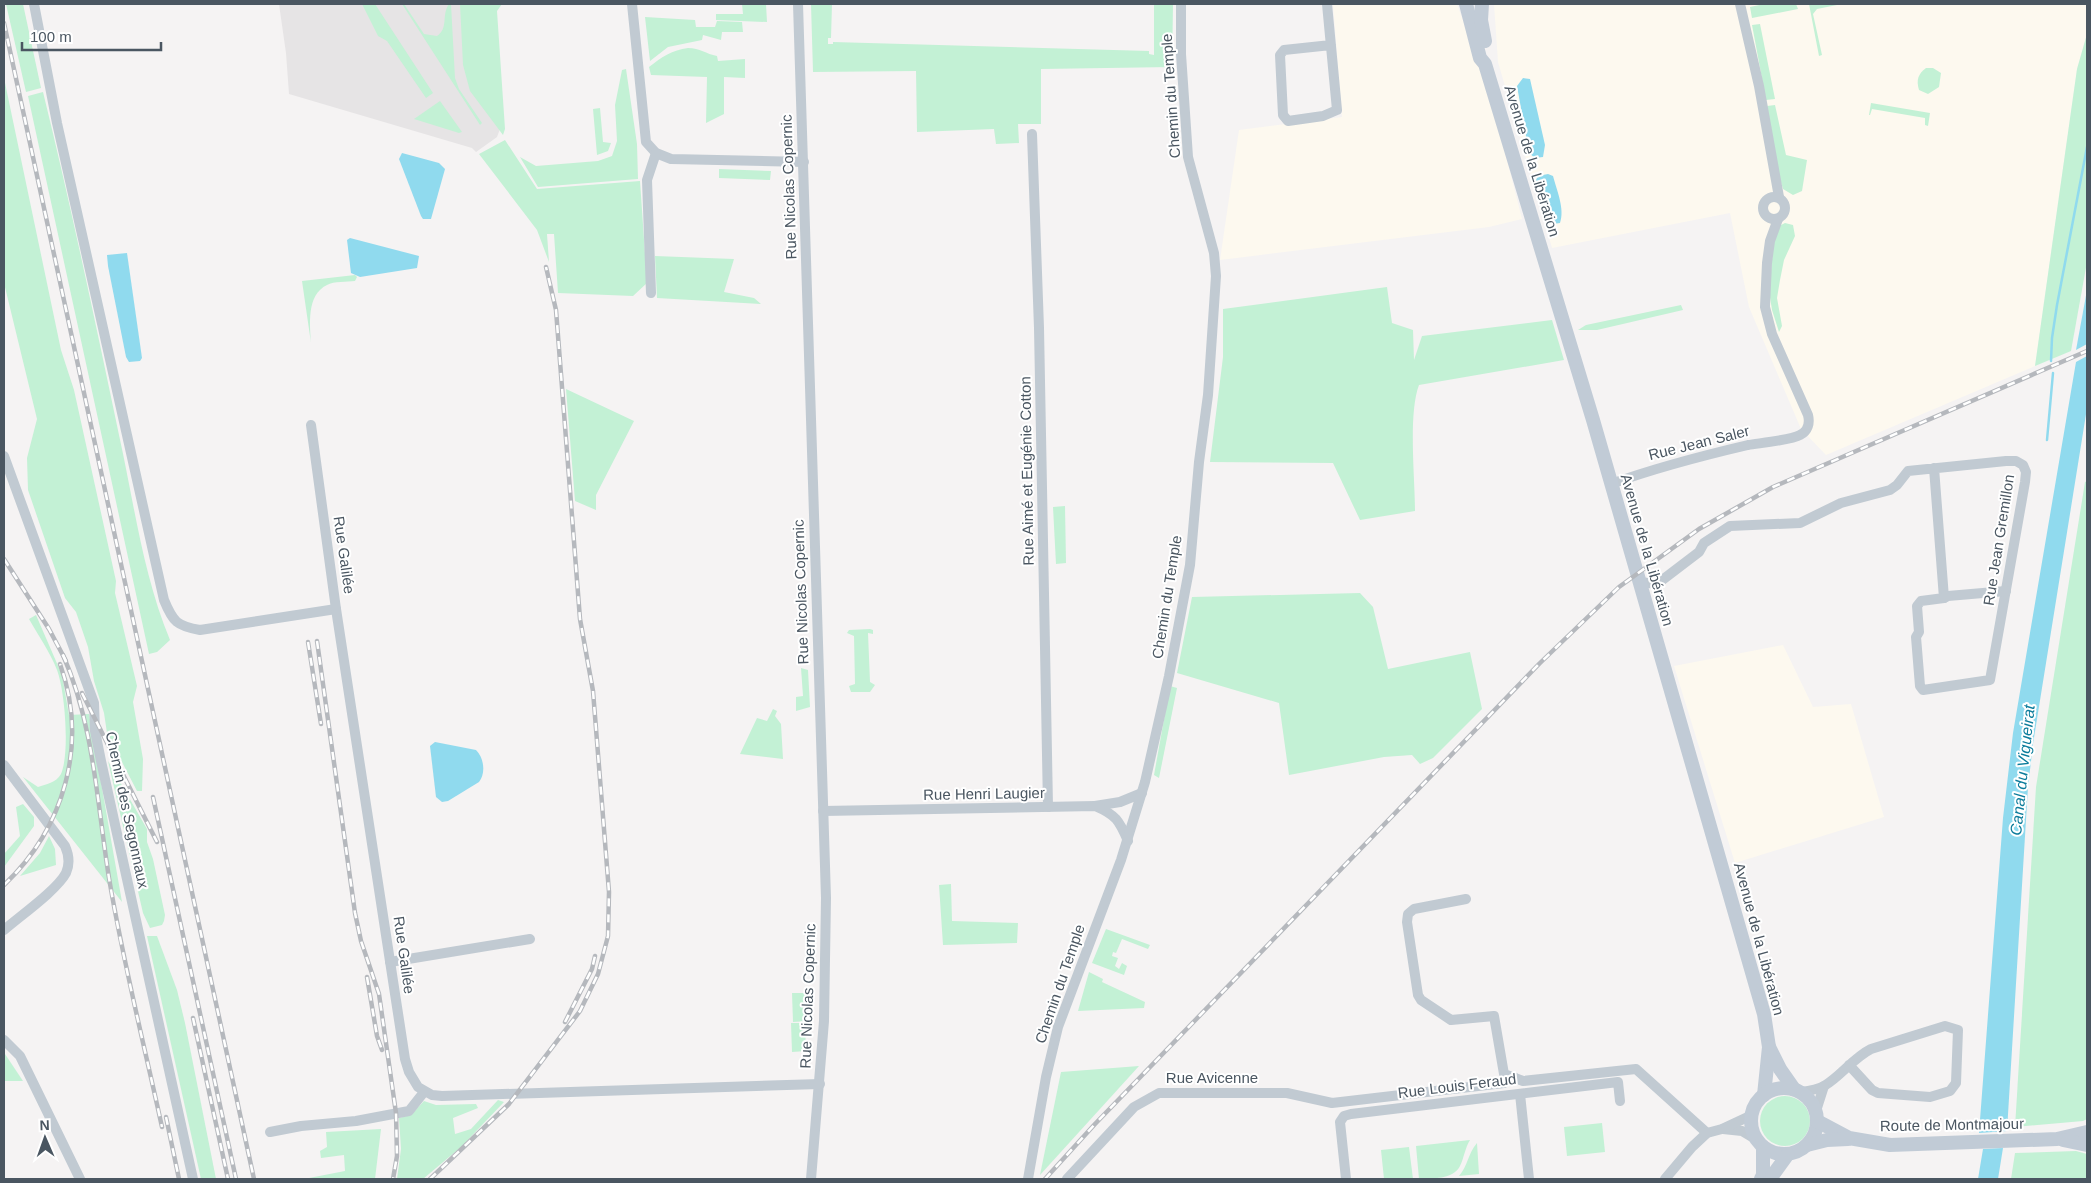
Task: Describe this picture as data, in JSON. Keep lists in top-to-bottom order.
{
  "streets": {
    "main road": ["Avenue de la Libération", "Route de Montmajour"],
    "street": [
      "Chemin du Temple",
      "Rue Nicolas Copernic",
      "Rue Jean Saler",
      "Rue Aimé et Eugénie Cotton",
      "Rue Jean Gremillon",
      "Rue Galilée",
      "Rue Henri Laugier",
      "Chemin des Segonnaux",
      "Rue Avicenne",
      "Rue Louis Feraud"
    ]
  },
  "crossings": [
    ["Chemin du Temple", "Rue Henri Laugier"],
    ["Avenue de la Libération", "Rue Jean Saler"],
    ["Avenue de la Libération", "Route de Montmajour"],
    ["Rue Nicolas Copernic", "Rue Henri Laugier"],
    ["Rue Aimé et Eugénie Cotton", "Rue Henri Laugier"]
  ],
  "water": ["Canal du Vigueirat"],
  "scale_bar": "100 m",
  "north": "top"
}
